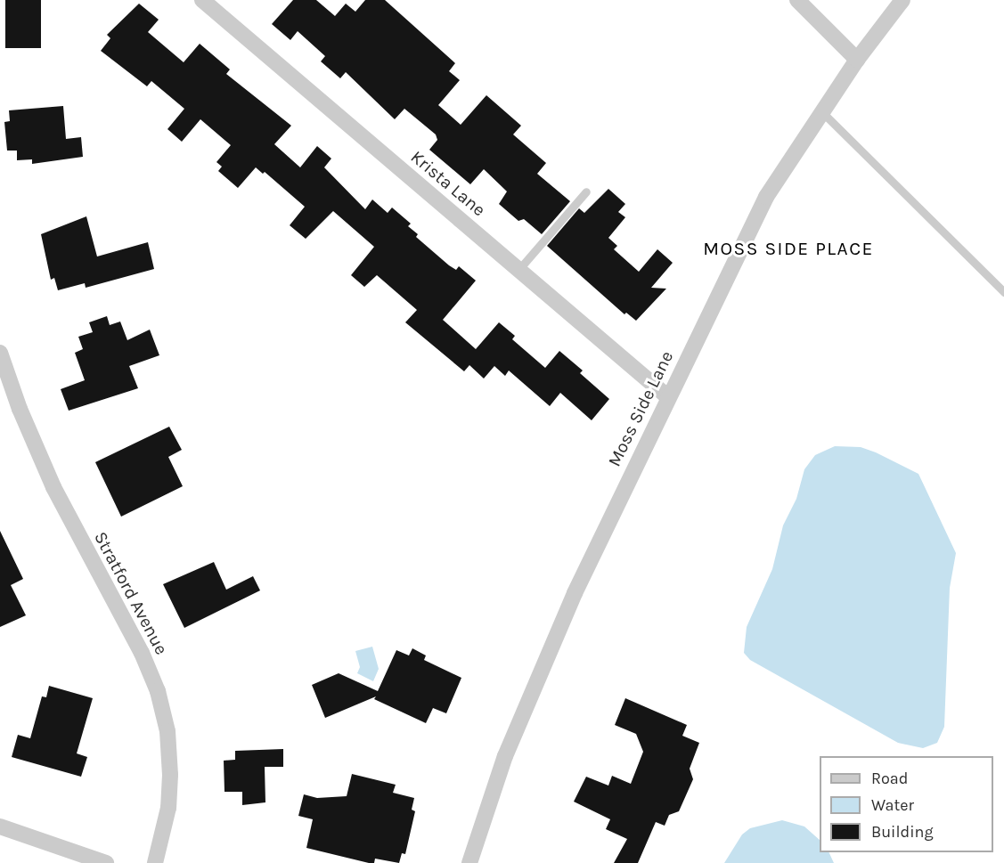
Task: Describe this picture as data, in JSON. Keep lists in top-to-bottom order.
{
  "streets": {
    "street": ["Krista Lane", "Moss Side Lane", "Stratford Avenue"]
  },
  "crossings": [
    ["Krista Lane", "Moss Side Lane"]
  ],
  "districts": ["MOSS SIDE PLACE"],
  "legend": ["Road", "Water", "Building"]
}
